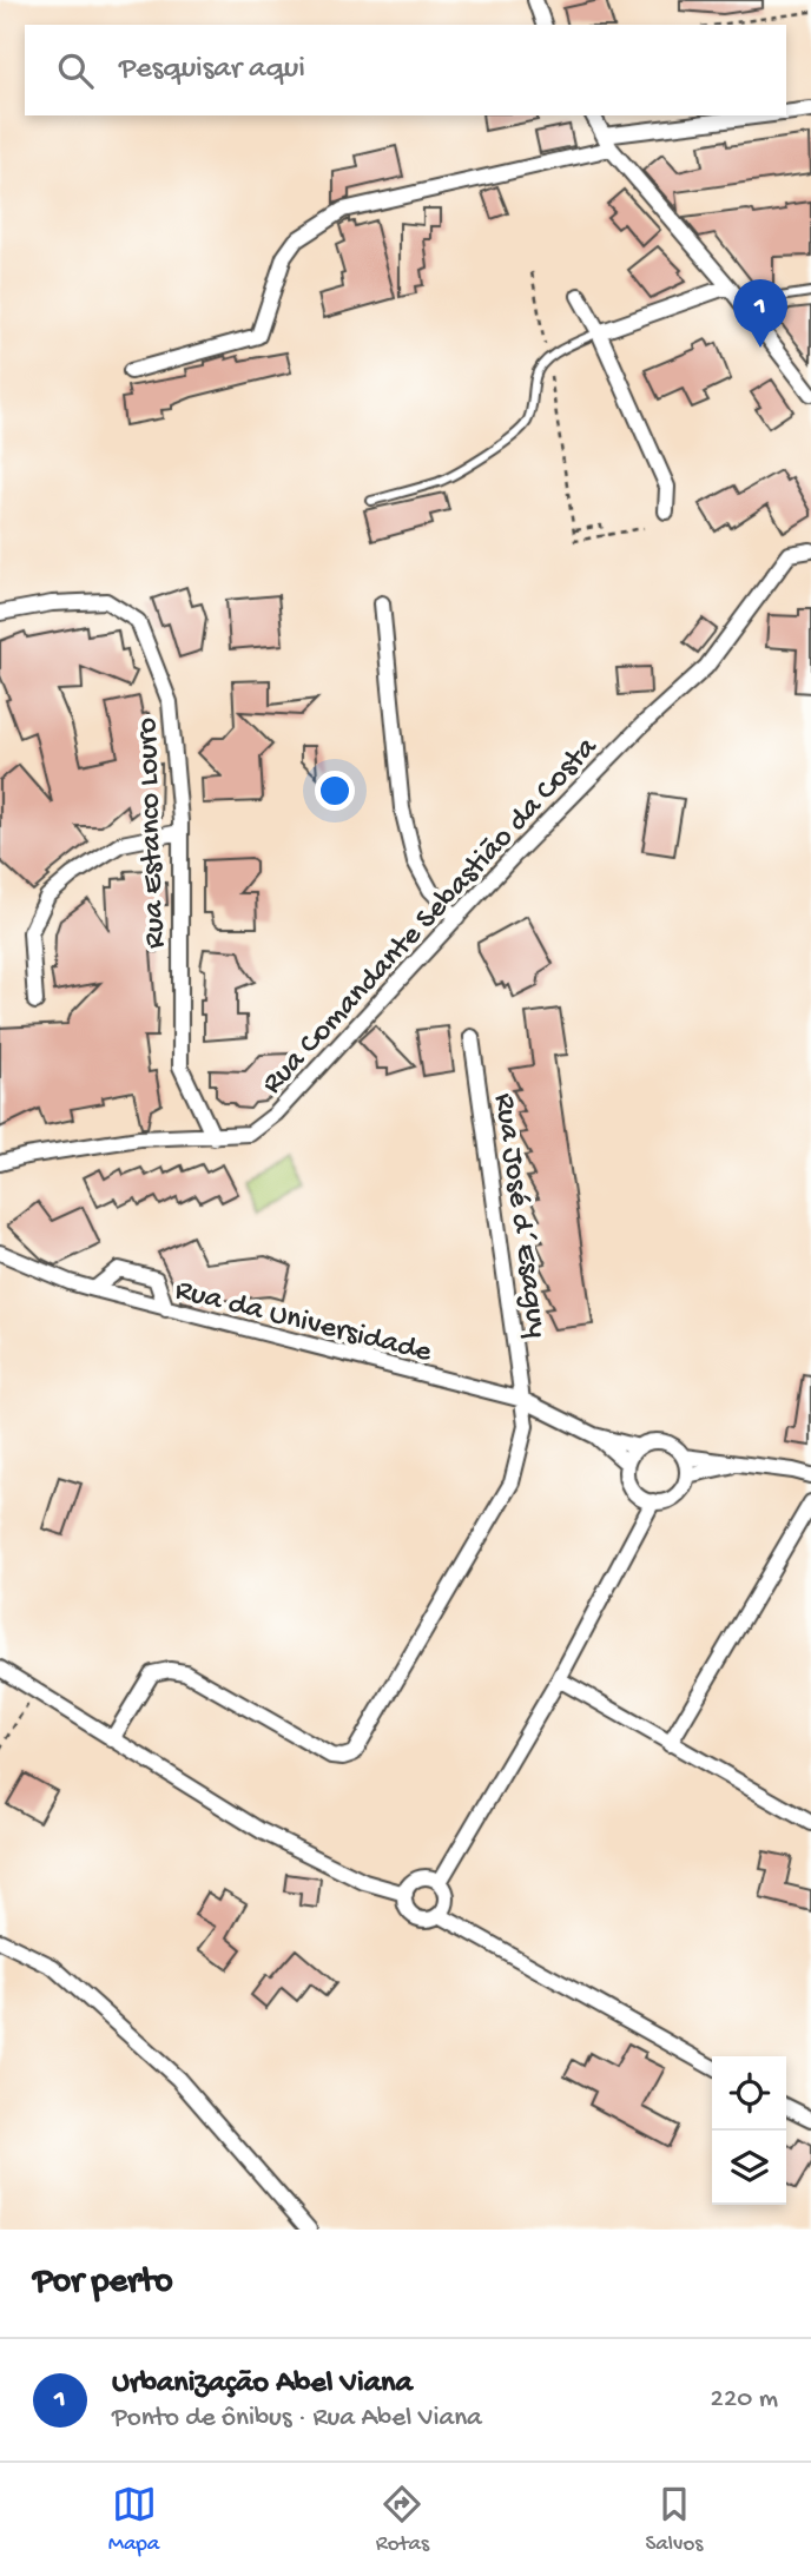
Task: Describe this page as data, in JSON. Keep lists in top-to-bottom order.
{
  "streets": {
    "street": [
      "Rua Estanco Louro",
      "Rua Comandante Sebastião da Costa",
      "Rua José d´Esaguy",
      "Rua da Universidade"
    ]
  },
  "crossings": [
    ["Rua Estanco Louro", "Rua Comandante Sebastião da Costa"],
    ["Rua José d´Esaguy", "Rua da Universidade"]
  ],
  "page": {
    "search": "Pesquisar aqui",
    "pins": "1",
    "heading": "Por perto",
    "list": [
      {
        "mark": "1",
        "name": "Urbanização Abel Viana",
        "note": "Ponto de ônibus · Rua Abel Viana",
        "value": "220 m"
      }
    ],
    "nav": ["Mapa", "Rotas", "Salvos"]
  }
}
